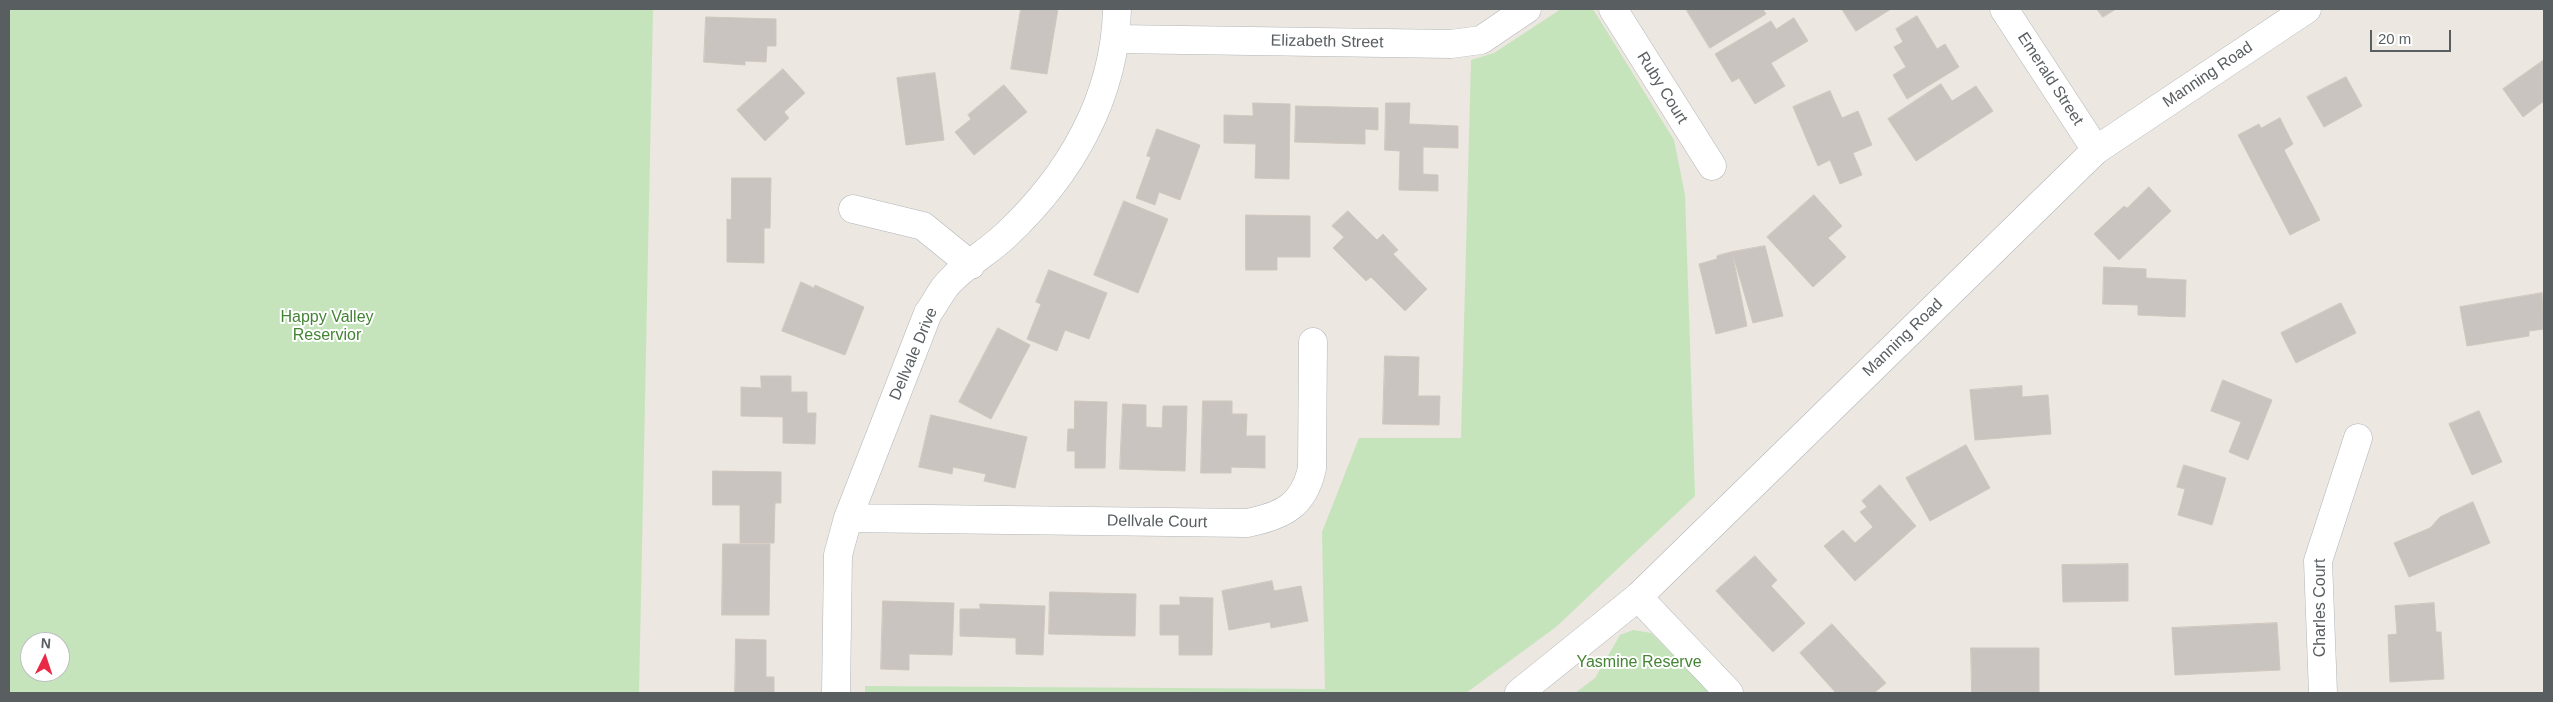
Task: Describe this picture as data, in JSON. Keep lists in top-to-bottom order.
{
  "streets": {
    "street": [
      "Elizabeth Street",
      "Manning Road",
      "Emerald Street",
      "Ruby Court",
      "Dellvale Drive",
      "Dellvale Court",
      "Charles Court"
    ]
  },
  "crossings": [
    ["Elizabeth Street", "Dellvale Drive"],
    ["Manning Road", "Emerald Street"],
    ["Dellvale Drive", "Dellvale Court"]
  ],
  "parks": ["Happy Valley Reservior", "Yasmine Reserve"],
  "scale_bar": "20 m",
  "north": "top"
}
